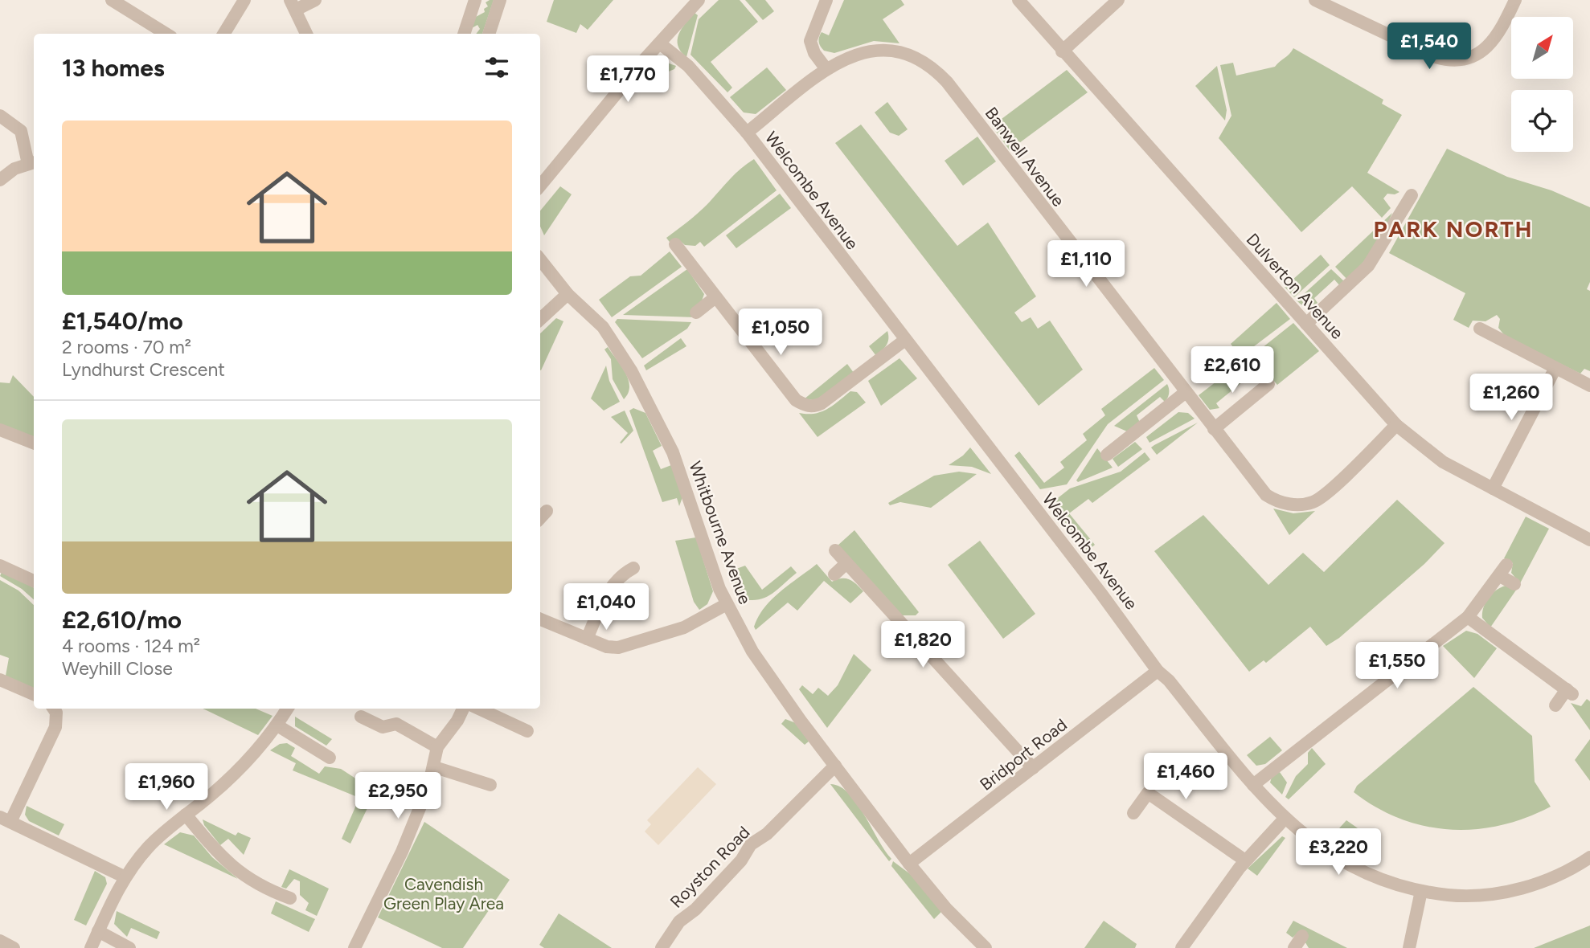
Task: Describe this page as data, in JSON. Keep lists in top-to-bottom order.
{
  "streets": {
    "street": [
      "Banwell Avenue",
      "Welcombe Avenue",
      "Dulverton Avenue",
      "Whitbourne Avenue",
      "Bridport Road",
      "Royston Road"
    ]
  },
  "crossings": [
    ["Banwell Avenue", "Welcombe Avenue"],
    ["Banwell Avenue", "Dulverton Avenue"],
    ["Welcombe Avenue", "Bridport Road"],
    ["Whitbourne Avenue", "Bridport Road"],
    ["Whitbourne Avenue", "Royston Road"]
  ],
  "districts": ["PARK NORTH"],
  "parks": ["Cavendish Green Play Area"],
  "north": "top right",
  "page": {
    "price": [
      "£1,540",
      "£1,770",
      "£1,110",
      "£1,050",
      "£2,610",
      "£1,260",
      "£1,040",
      "£1,820",
      "£1,550",
      "£1,460",
      "£1,960",
      "£2,950",
      "£3,220"
    ],
    "heading": "13 homes",
    "list": [
      {
        "name": "£1,540/mo",
        "note": "2 rooms · 70 m² · Lyndhurst Crescent"
      },
      {
        "name": "£2,610/mo",
        "note": "4 rooms · 124 m² · Weyhill Close"
      }
    ]
  }
}
